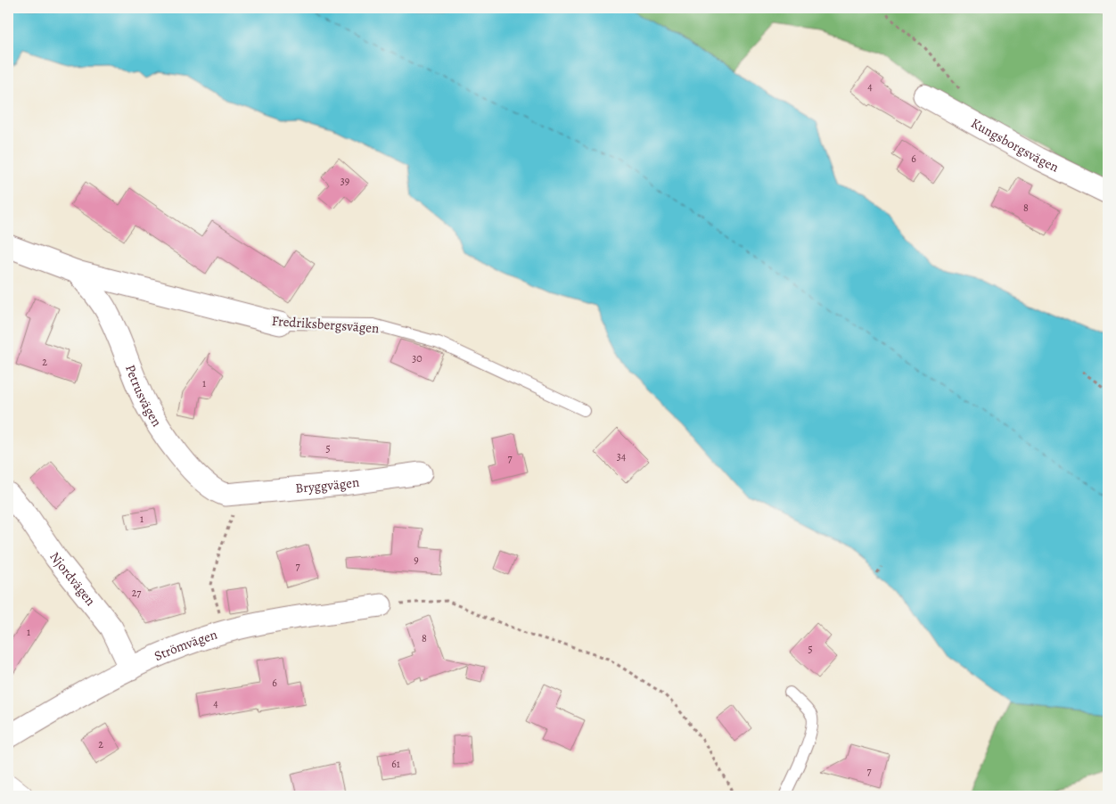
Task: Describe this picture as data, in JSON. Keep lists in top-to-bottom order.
{
  "streets": {
    "street": [
      "Kungsborgsvägen",
      "Fredriksbergsvägen",
      "Petrusvägen",
      "Bryggvägen",
      "Njordvägen",
      "Strömvägen"
    ]
  },
  "crossings": [
    ["Fredriksbergsvägen", "Petrusvägen"],
    ["Petrusvägen", "Bryggvägen"],
    ["Njordvägen", "Strömvägen"]
  ],
  "house_numbers": [
    "4",
    "6",
    "39",
    "8",
    "30",
    "2",
    "1",
    "5",
    "34",
    "7",
    "1",
    "9",
    "7",
    "27",
    "1",
    "8",
    "5",
    "6",
    "4",
    "2",
    "61",
    "7"
  ]
}
